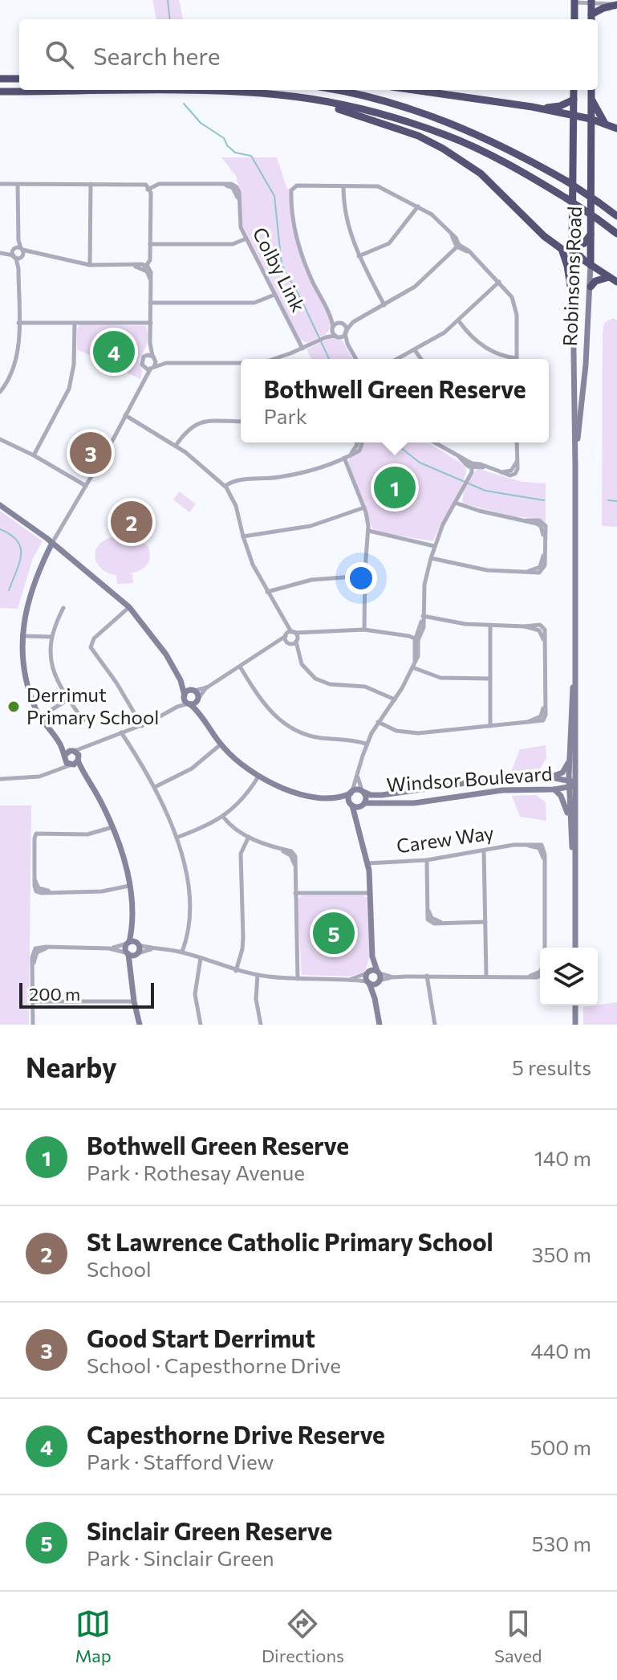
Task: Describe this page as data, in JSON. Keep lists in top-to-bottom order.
{
  "streets": {
    "highway": ["Robinsons Road"],
    "street": ["Colby Link", "Windsor Boulevard", "Carew Way"]
  },
  "crossings": [
    ["Robinsons Road", "Windsor Boulevard"]
  ],
  "places": ["Derrimut Primary School"],
  "scale_bar": "200 m",
  "page": {
    "search": "Search here",
    "pins": [
      "4",
      "3",
      "1",
      "2",
      "5"
    ],
    "popup": ["Bothwell Green Reserve", "Park"],
    "scale": "200 m",
    "heading": ["Nearby", "5 results"],
    "list": [
      {
        "mark": "1",
        "name": "Bothwell Green Reserve",
        "note": "Park · Rothesay Avenue",
        "value": "140 m"
      },
      {
        "mark": "2",
        "name": "St Lawrence Catholic Primary School",
        "note": "School",
        "value": "350 m"
      },
      {
        "mark": "3",
        "name": "Good Start Derrimut",
        "note": "School · Capesthorne Drive",
        "value": "440 m"
      },
      {
        "mark": "4",
        "name": "Capesthorne Drive Reserve",
        "note": "Park · Stafford View",
        "value": "500 m"
      },
      {
        "mark": "5",
        "name": "Sinclair Green Reserve",
        "note": "Park · Sinclair Green",
        "value": "530 m"
      }
    ],
    "nav": ["Map", "Directions", "Saved"]
  }
}
